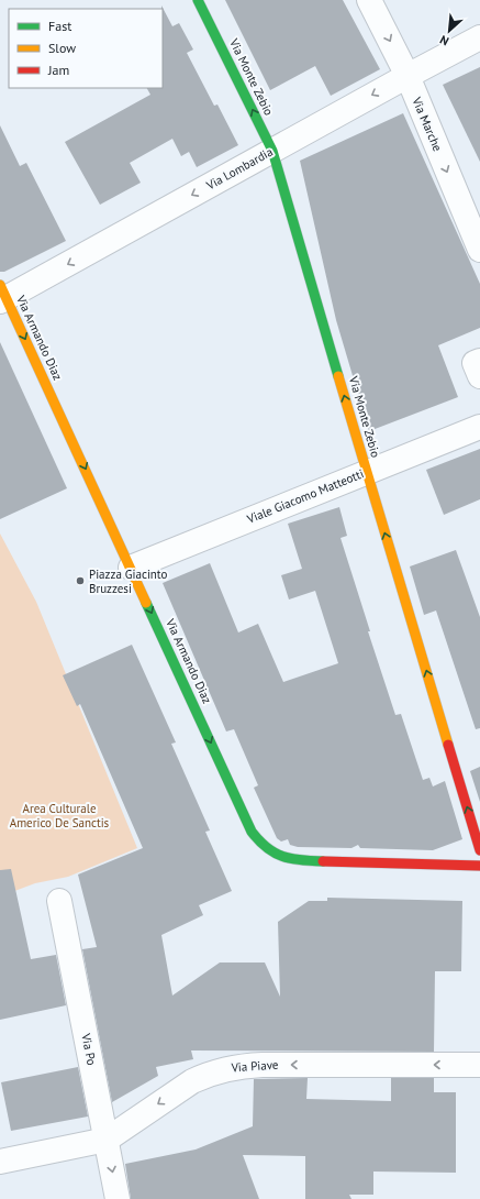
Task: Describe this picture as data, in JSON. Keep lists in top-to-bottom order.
{
  "streets": {
    "street": [
      "Via Monte Zebio",
      "Via Marche",
      "Via Lombardia",
      "Via Armando Diaz",
      "Viale Giacomo Matteotti",
      "Via Po",
      "Via Piave"
    ]
  },
  "crossings": [
    ["Via Monte Zebio", "Via Lombardia"],
    ["Via Monte Zebio", "Viale Giacomo Matteotti"],
    ["Via Marche", "Via Lombardia"],
    ["Via Lombardia", "Via Armando Diaz"],
    ["Via Armando Diaz", "Viale Giacomo Matteotti"],
    ["Via Po", "Via Piave"]
  ],
  "one_way": [
    "Via Monte Zebio",
    "Via Marche",
    "Via Lombardia",
    "Via Armando Diaz",
    "Via Piave"
  ],
  "parks": ["Area Culturale Americo De Sanctis"],
  "places": ["Piazza Giacinto Bruzzesi"],
  "legend": ["Fast", "Slow", "Jam"],
  "north": "bottom left"
}
